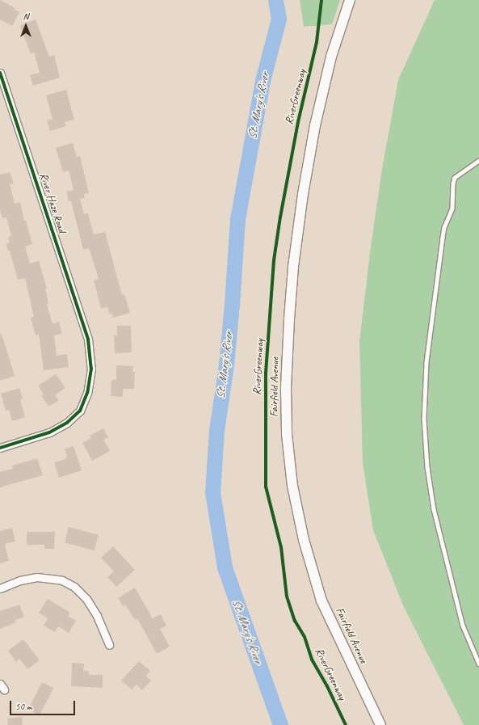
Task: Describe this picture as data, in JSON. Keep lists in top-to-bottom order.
{
  "streets": {
    "main road": ["Fairfield Avenue"],
    "street": ["River Haze Road"],
    "cycle path": ["RiverGreenway"]
  },
  "water": ["St. Mary's River"],
  "scale_bar": "50 m",
  "north": "top"
}
